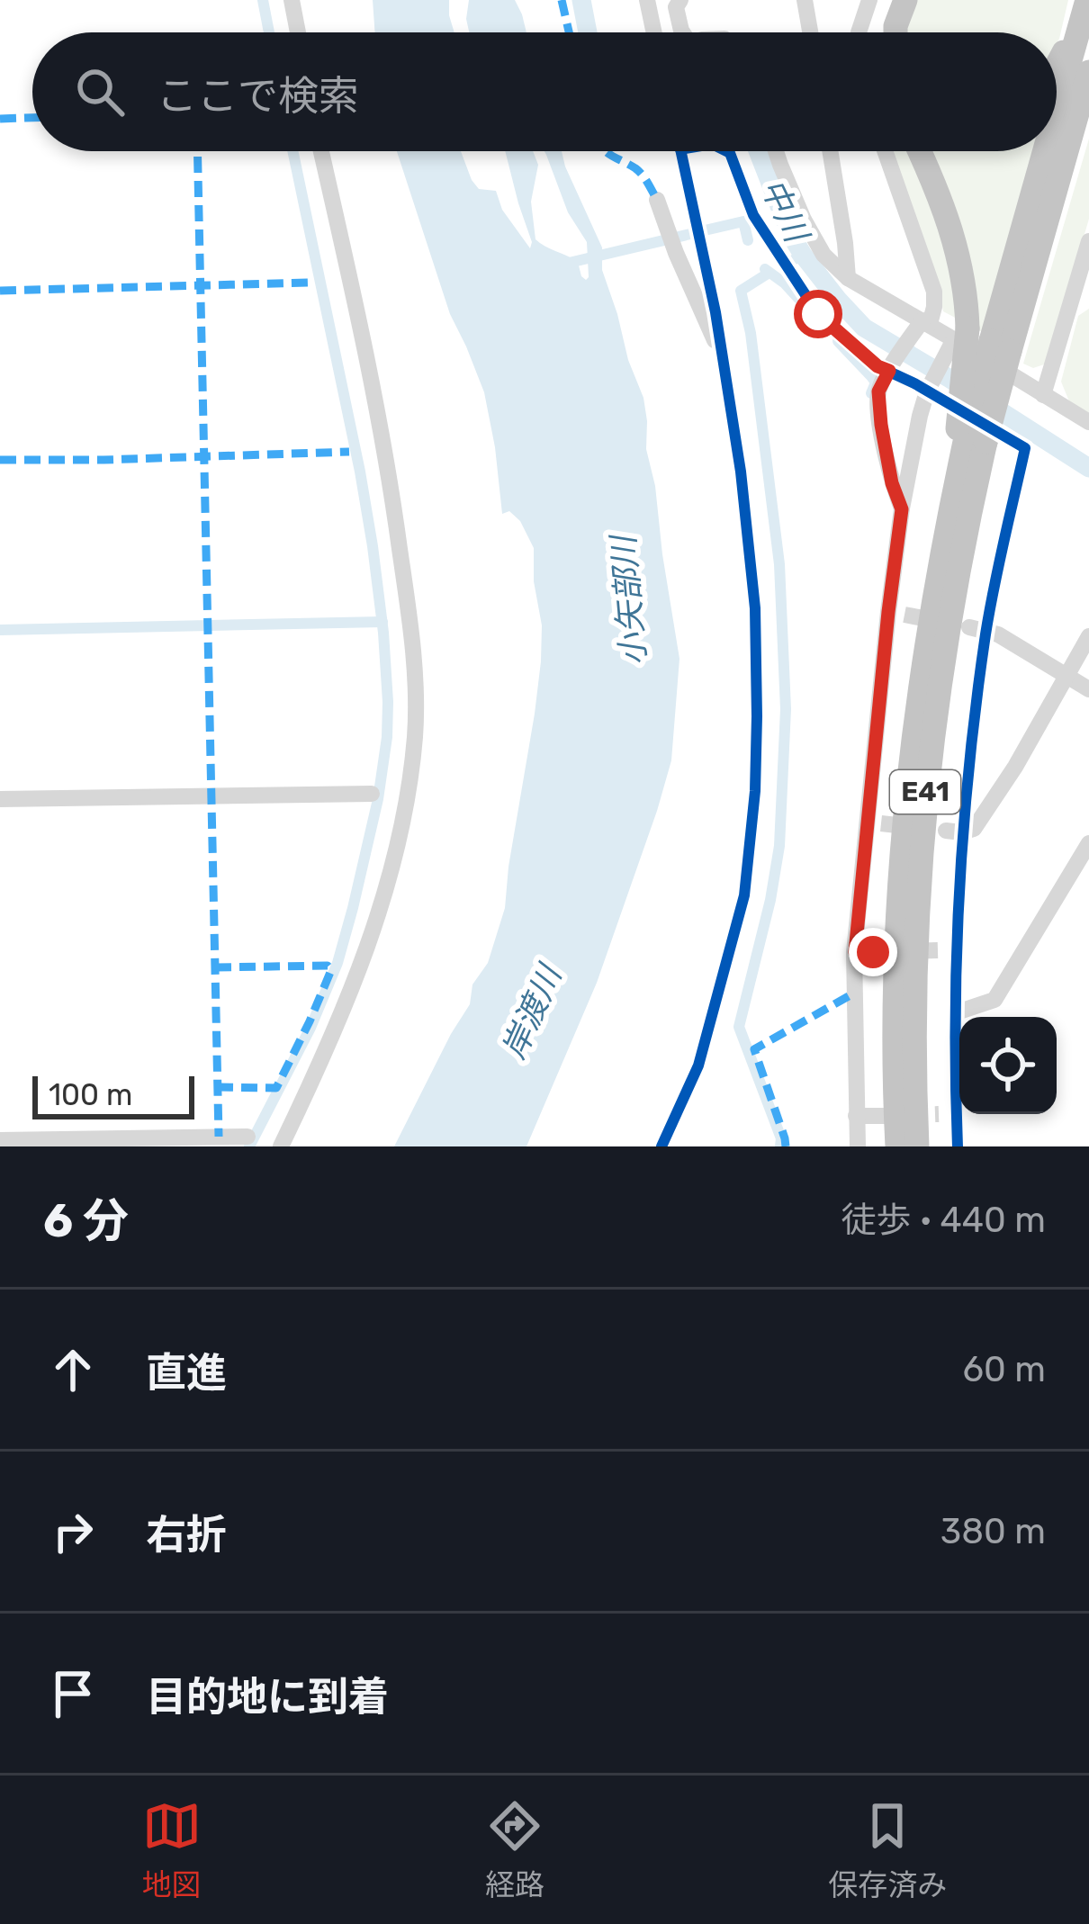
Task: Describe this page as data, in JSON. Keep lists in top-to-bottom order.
{
  "streets": {
    "highway": ["E41"]
  },
  "water": ["中川", "小矢部川", "岸渡川"],
  "scale_bar": "100 m",
  "page": {
    "search": "ここで検索",
    "scale": "100 m",
    "heading": ["6 分", "徒歩 · 440 m"],
    "list": [
      ["直進", "60 m"],
      ["右折", "380 m"],
      "目的地に到着"
    ],
    "nav": ["地図", "経路", "保存済み"]
  }
}
